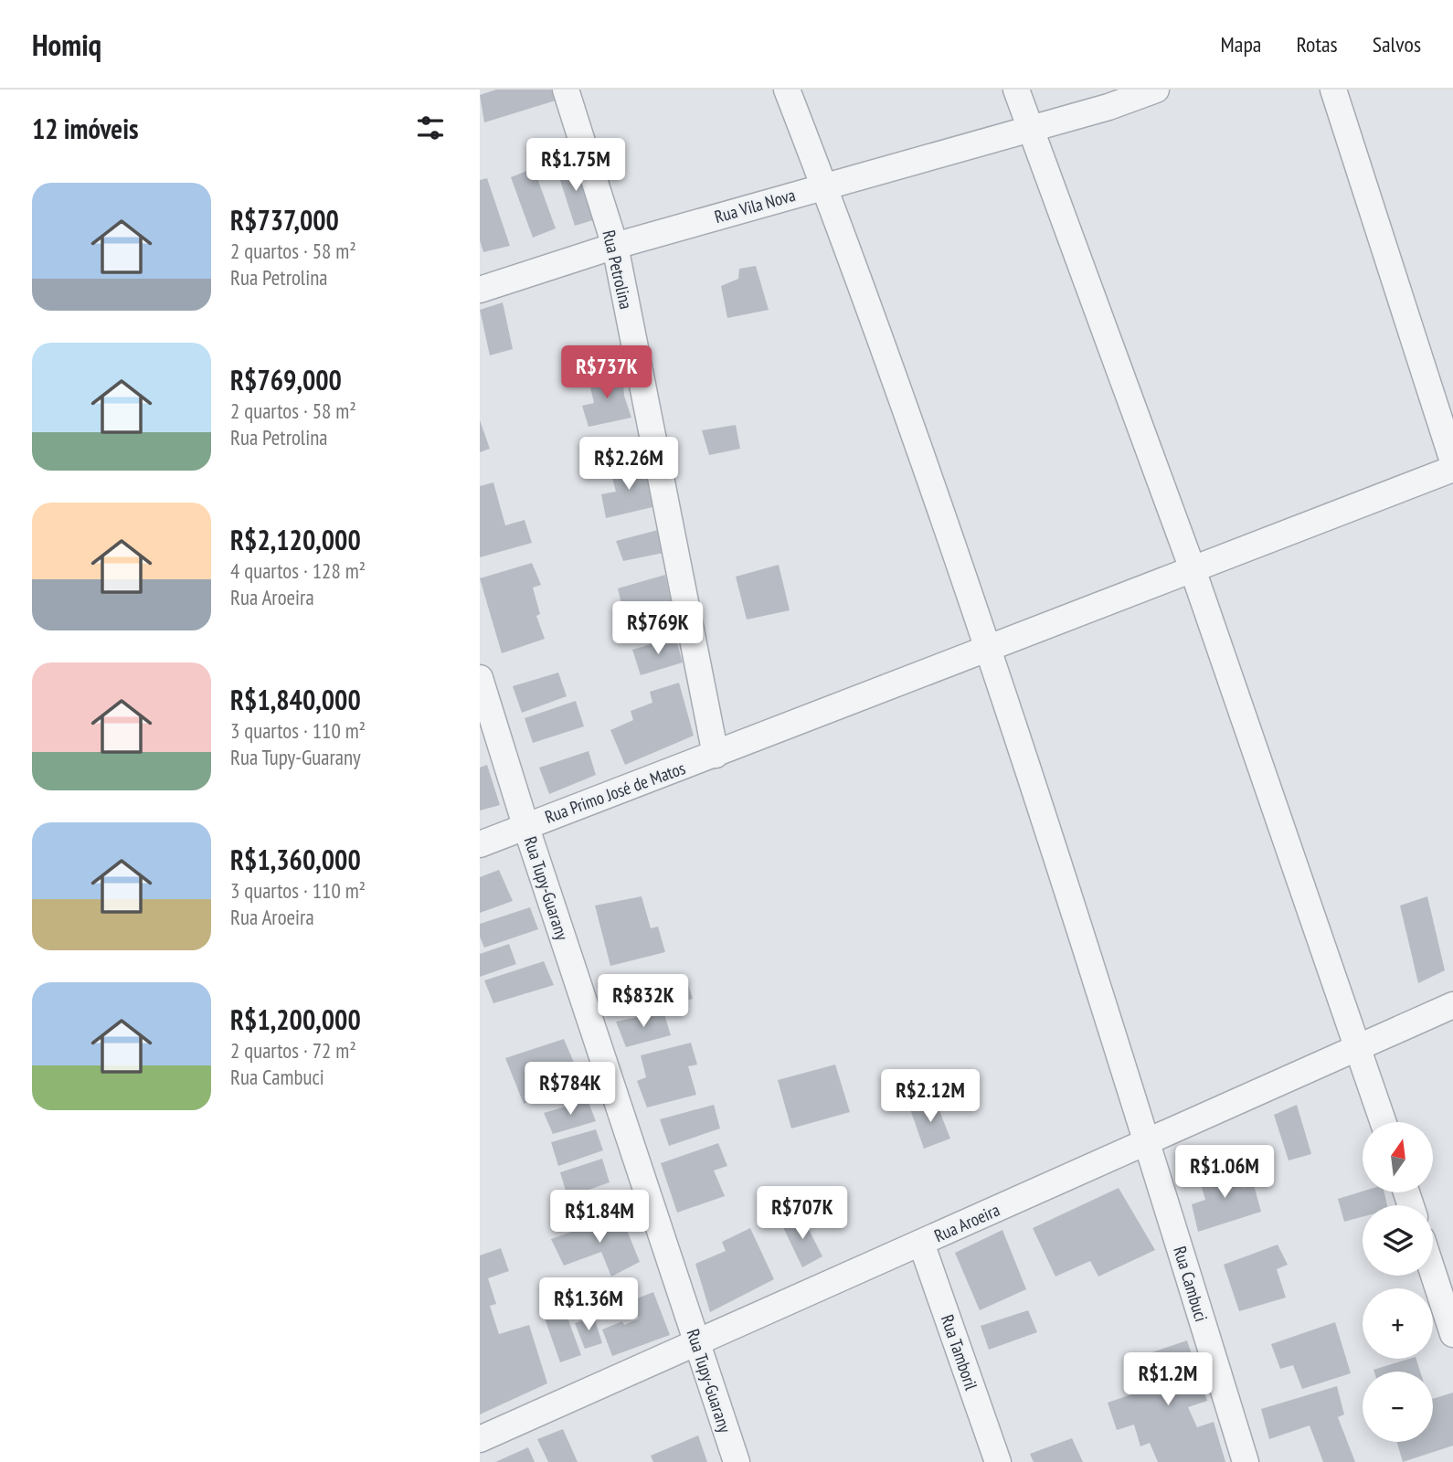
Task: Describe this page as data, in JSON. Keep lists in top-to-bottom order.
{
  "streets": {
    "street": [
      "Rua Vila Nova",
      "Rua Petrolina",
      "Rua Primo José de Matos",
      "Rua Tupy-Guarany",
      "Rua Aroeira",
      "Rua Cambuci",
      "Rua Tamboril"
    ]
  },
  "crossings": [
    ["Rua Vila Nova", "Rua Petrolina"],
    ["Rua Vila Nova", "Rua Cambuci"],
    ["Rua Petrolina", "Rua Primo José de Matos"],
    ["Rua Primo José de Matos", "Rua Tupy-Guarany"],
    ["Rua Primo José de Matos", "Rua Cambuci"],
    ["Rua Tupy-Guarany", "Rua Aroeira"],
    ["Rua Aroeira", "Rua Cambuci"],
    ["Rua Aroeira", "Rua Tamboril"]
  ],
  "north": "top",
  "page": {
    "header": "Homiq",
    "nav": ["Mapa", "Rotas", "Salvos"],
    "heading": "12 imóveis",
    "price": [
      "R$1.75M",
      "R$737K",
      "R$2.26M",
      "R$769K",
      "R$832K",
      "R$784K",
      "R$2.12M",
      "R$1.06M",
      "R$707K",
      "R$1.84M",
      "R$1.36M",
      "R$1.2M"
    ],
    "list": [
      {
        "name": "R$737,000",
        "note": "2 quartos · 58 m² · Rua Petrolina"
      },
      {
        "name": "R$769,000",
        "note": "2 quartos · 58 m² · Rua Petrolina"
      },
      {
        "name": "R$2,120,000",
        "note": "4 quartos · 128 m² · Rua Aroeira"
      },
      {
        "name": "R$1,840,000",
        "note": "3 quartos · 110 m² · Rua Tupy-Guarany"
      },
      {
        "name": "R$1,360,000",
        "note": "3 quartos · 110 m² · Rua Aroeira"
      },
      {
        "name": "R$1,200,000",
        "note": "2 quartos · 72 m² · Rua Cambuci"
      }
    ],
    "map_buttons": ["+", "−"]
  }
}
